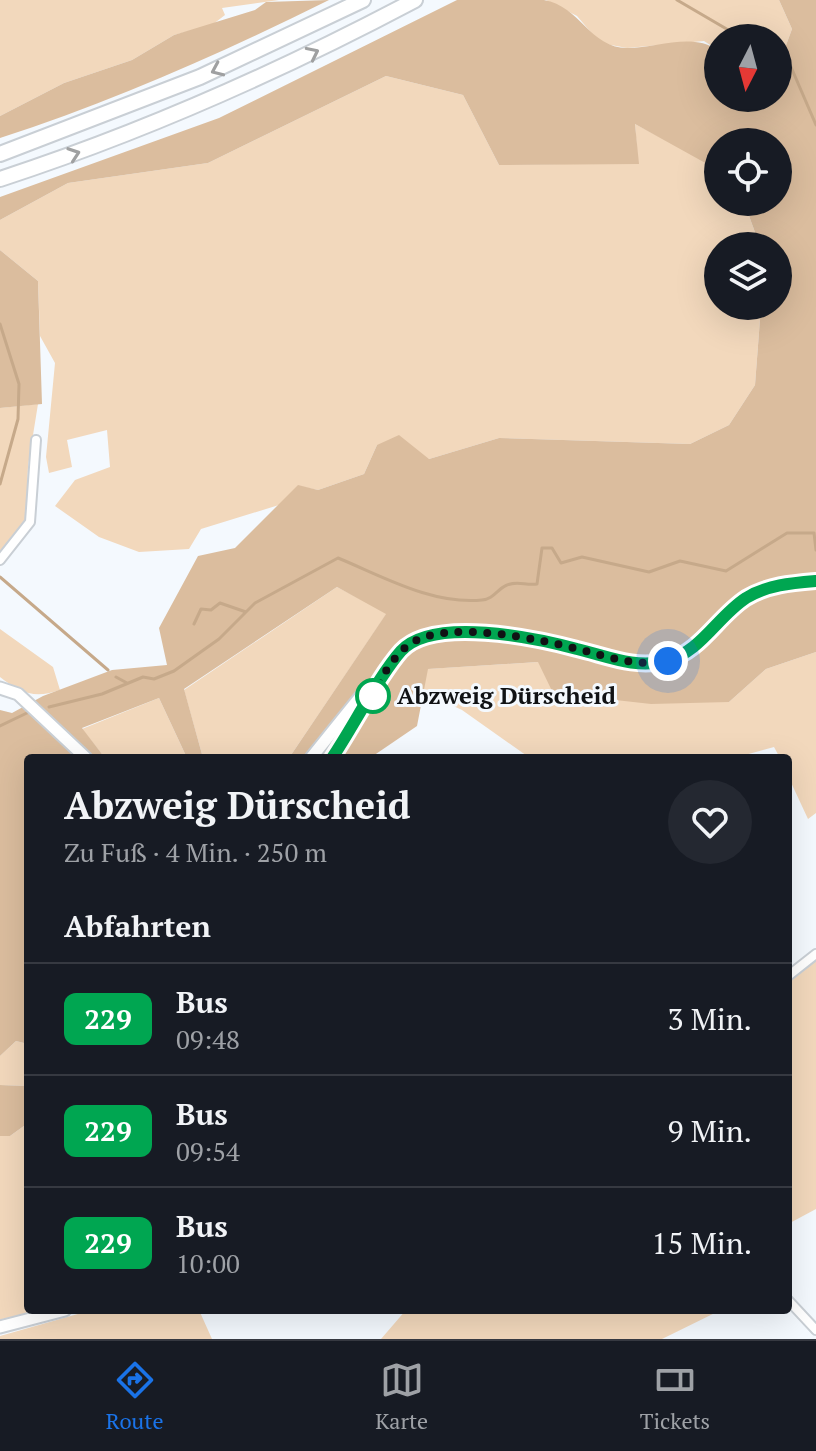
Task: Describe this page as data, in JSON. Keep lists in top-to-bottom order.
{
  "places": ["Abzweig Dürscheid"],
  "lines": ["bus line 229"],
  "north": "bottom",
  "page": {
    "heading": [
      ["Abzweig Dürscheid", "Zu Fuß · 4 Min. · 250 m"],
      "Abfahrten"
    ],
    "list": [
      {
        "mark": "229",
        "name": "Bus",
        "note": "09:48",
        "value": "3 Min."
      },
      {
        "mark": "229",
        "name": "Bus",
        "note": "09:54",
        "value": "9 Min."
      },
      {
        "mark": "229",
        "name": "Bus",
        "note": "10:00",
        "value": "15 Min."
      }
    ],
    "tabs": ["Route", "Karte", "Tickets"]
  }
}
